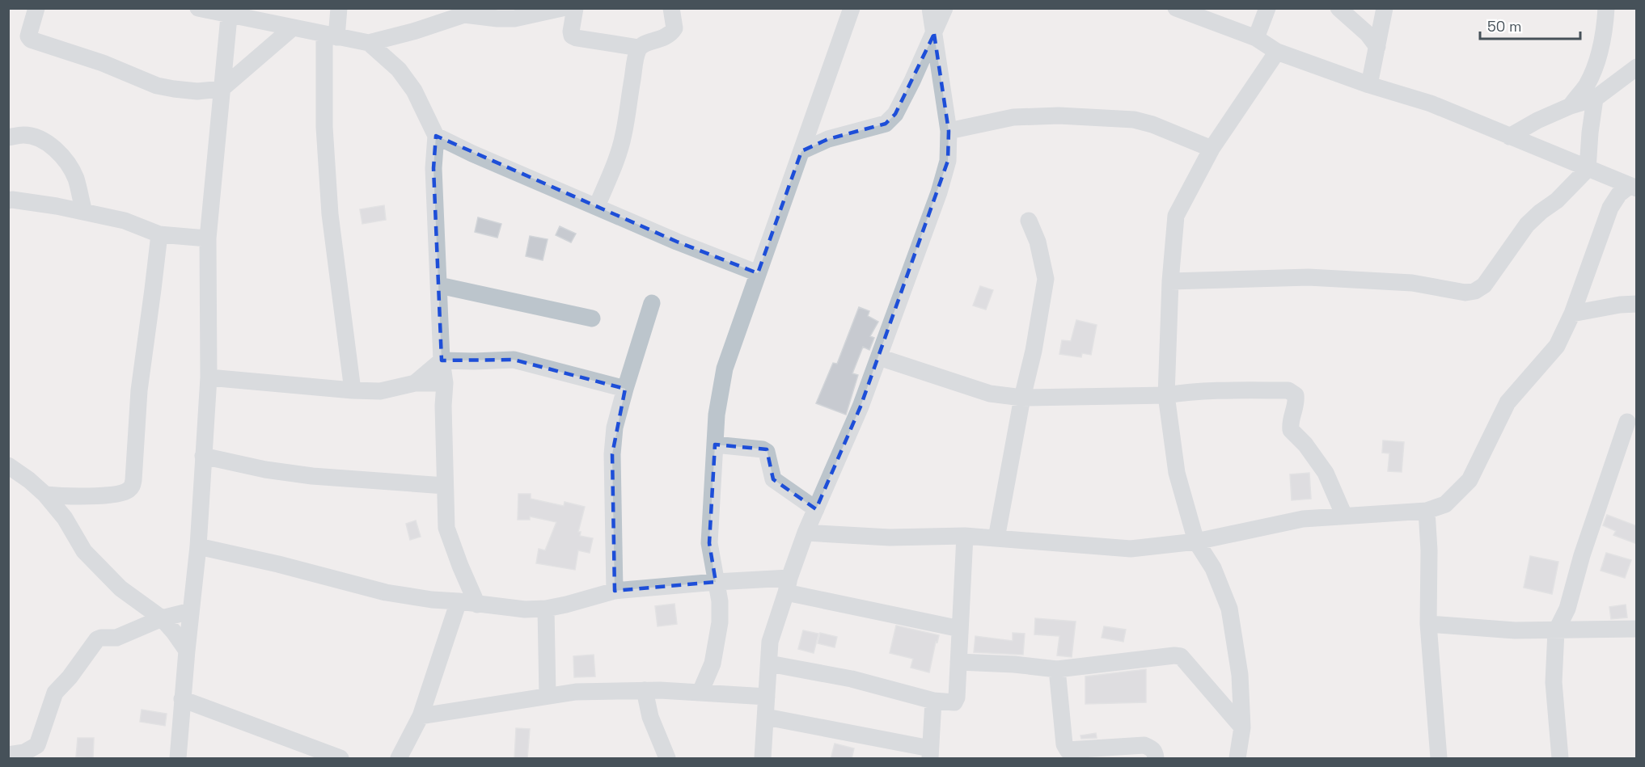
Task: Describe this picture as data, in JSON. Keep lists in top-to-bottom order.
{
  "scale_bar": "50 m"
}
